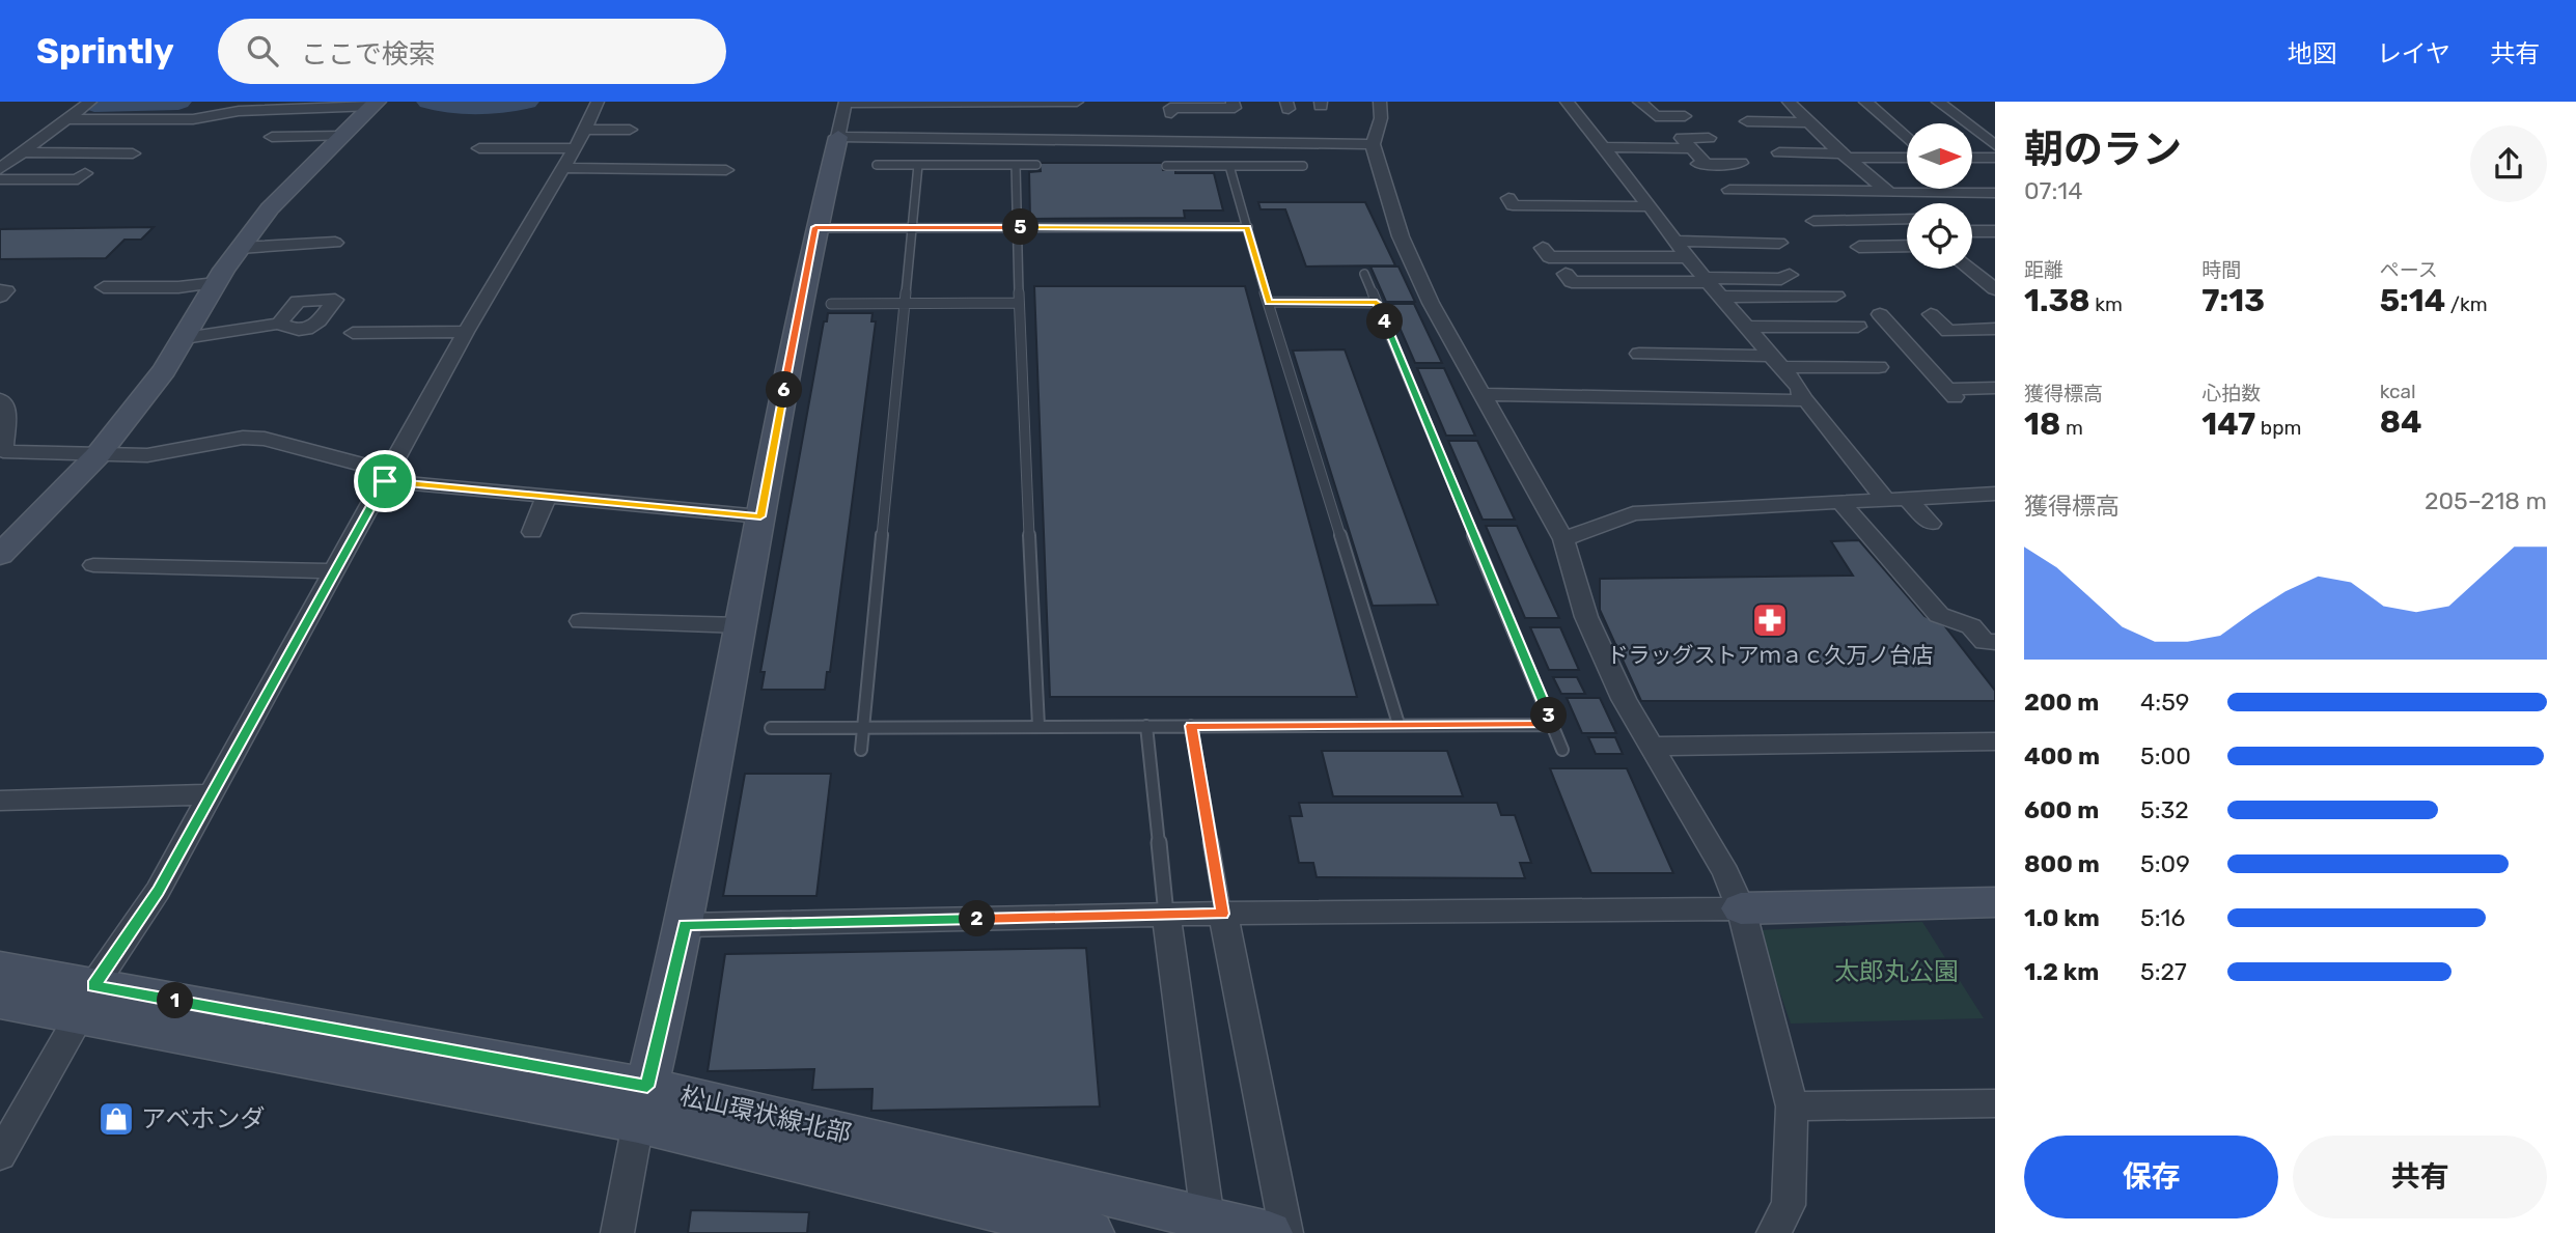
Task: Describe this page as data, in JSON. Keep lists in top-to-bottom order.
{
  "streets": {
    "street": ["松山環状線北部"]
  },
  "parks": ["太郎丸公園"],
  "places": {
    "pharmacy": ["ドラッグストアｍａｃ久万ノ台店"],
    "shop": ["アベホンダ"]
  },
  "north": "right",
  "page": {
    "header": "Sprintly",
    "search": "ここで検索",
    "nav": ["地図", "レイヤ", "共有"],
    "heading": ["朝のラン", "07:14"],
    "pins": [
      "5",
      "4",
      "6",
      "3",
      "2",
      "1"
    ],
    "stats": [
      ["距離", "1.38 km"],
      ["時間", "7:13"],
      ["ペース", "5:14 /km"],
      ["獲得標高", "18 m"],
      ["心拍数", "147 bpm"],
      ["kcal", "84"]
    ],
    "chart": ["獲得標高", "205–218 m"],
    "list": [
      {
        "name": "200 m",
        "note": "4:59"
      },
      {
        "name": "400 m",
        "note": "5:00"
      },
      {
        "name": "600 m",
        "note": "5:32"
      },
      {
        "name": "800 m",
        "note": "5:09"
      },
      {
        "name": "1.0 km",
        "note": "5:16"
      },
      {
        "name": "1.2 km",
        "note": "5:27"
      }
    ],
    "buttons": ["保存", "共有"]
  }
}
